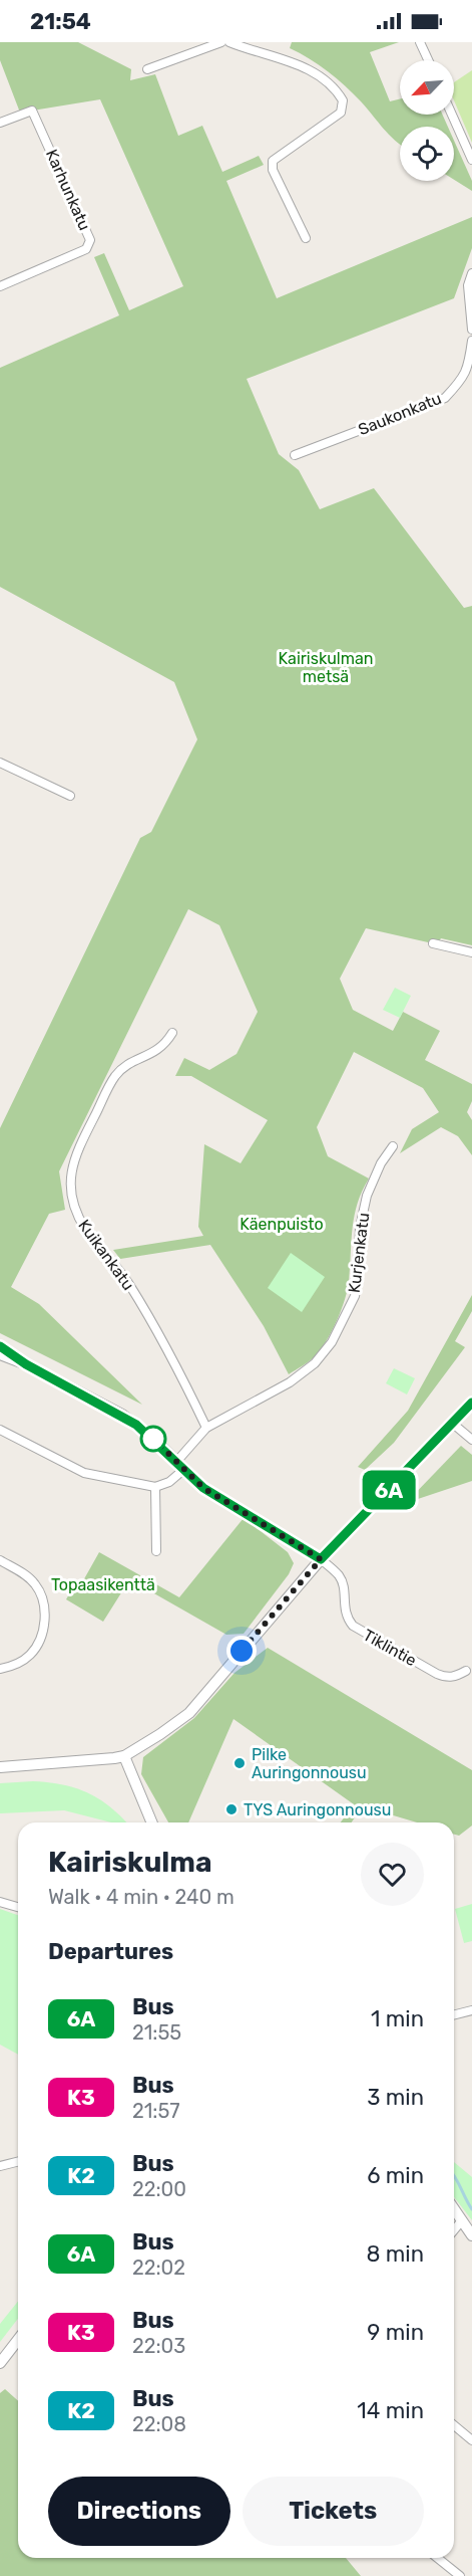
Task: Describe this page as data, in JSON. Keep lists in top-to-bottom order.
{
  "streets": {
    "street": [
      "Karhunkatu",
      "Saukonkatu",
      "Kurjenkatu",
      "Kuikankatu",
      "Tiklintie"
    ]
  },
  "crossings": [
    ["Kurjenkatu", "Kuikankatu"]
  ],
  "parks": ["Kairiskulman metsä", "Käenpuisto", "Topaasikenttä"],
  "places": ["Pilke Auringonnousu", "TYS Auringonnousu"],
  "lines": ["bus line 6A"],
  "north": "bottom left",
  "page": {
    "status": "21:54",
    "on_map": "6A",
    "heading": [
      ["Kairiskulma", "Walk · 4 min · 240 m"],
      "Departures"
    ],
    "list": [
      {
        "mark": "6A",
        "name": "Bus",
        "note": "21:55",
        "value": "1 min"
      },
      {
        "mark": "K3",
        "name": "Bus",
        "note": "21:57",
        "value": "3 min"
      },
      {
        "mark": "K2",
        "name": "Bus",
        "note": "22:00",
        "value": "6 min"
      },
      {
        "mark": "6A",
        "name": "Bus",
        "note": "22:02",
        "value": "8 min"
      },
      {
        "mark": "K3",
        "name": "Bus",
        "note": "22:03",
        "value": "9 min"
      },
      {
        "mark": "K2",
        "name": "Bus",
        "note": "22:08",
        "value": "14 min"
      }
    ],
    "buttons": ["Directions", "Tickets"]
  }
}
